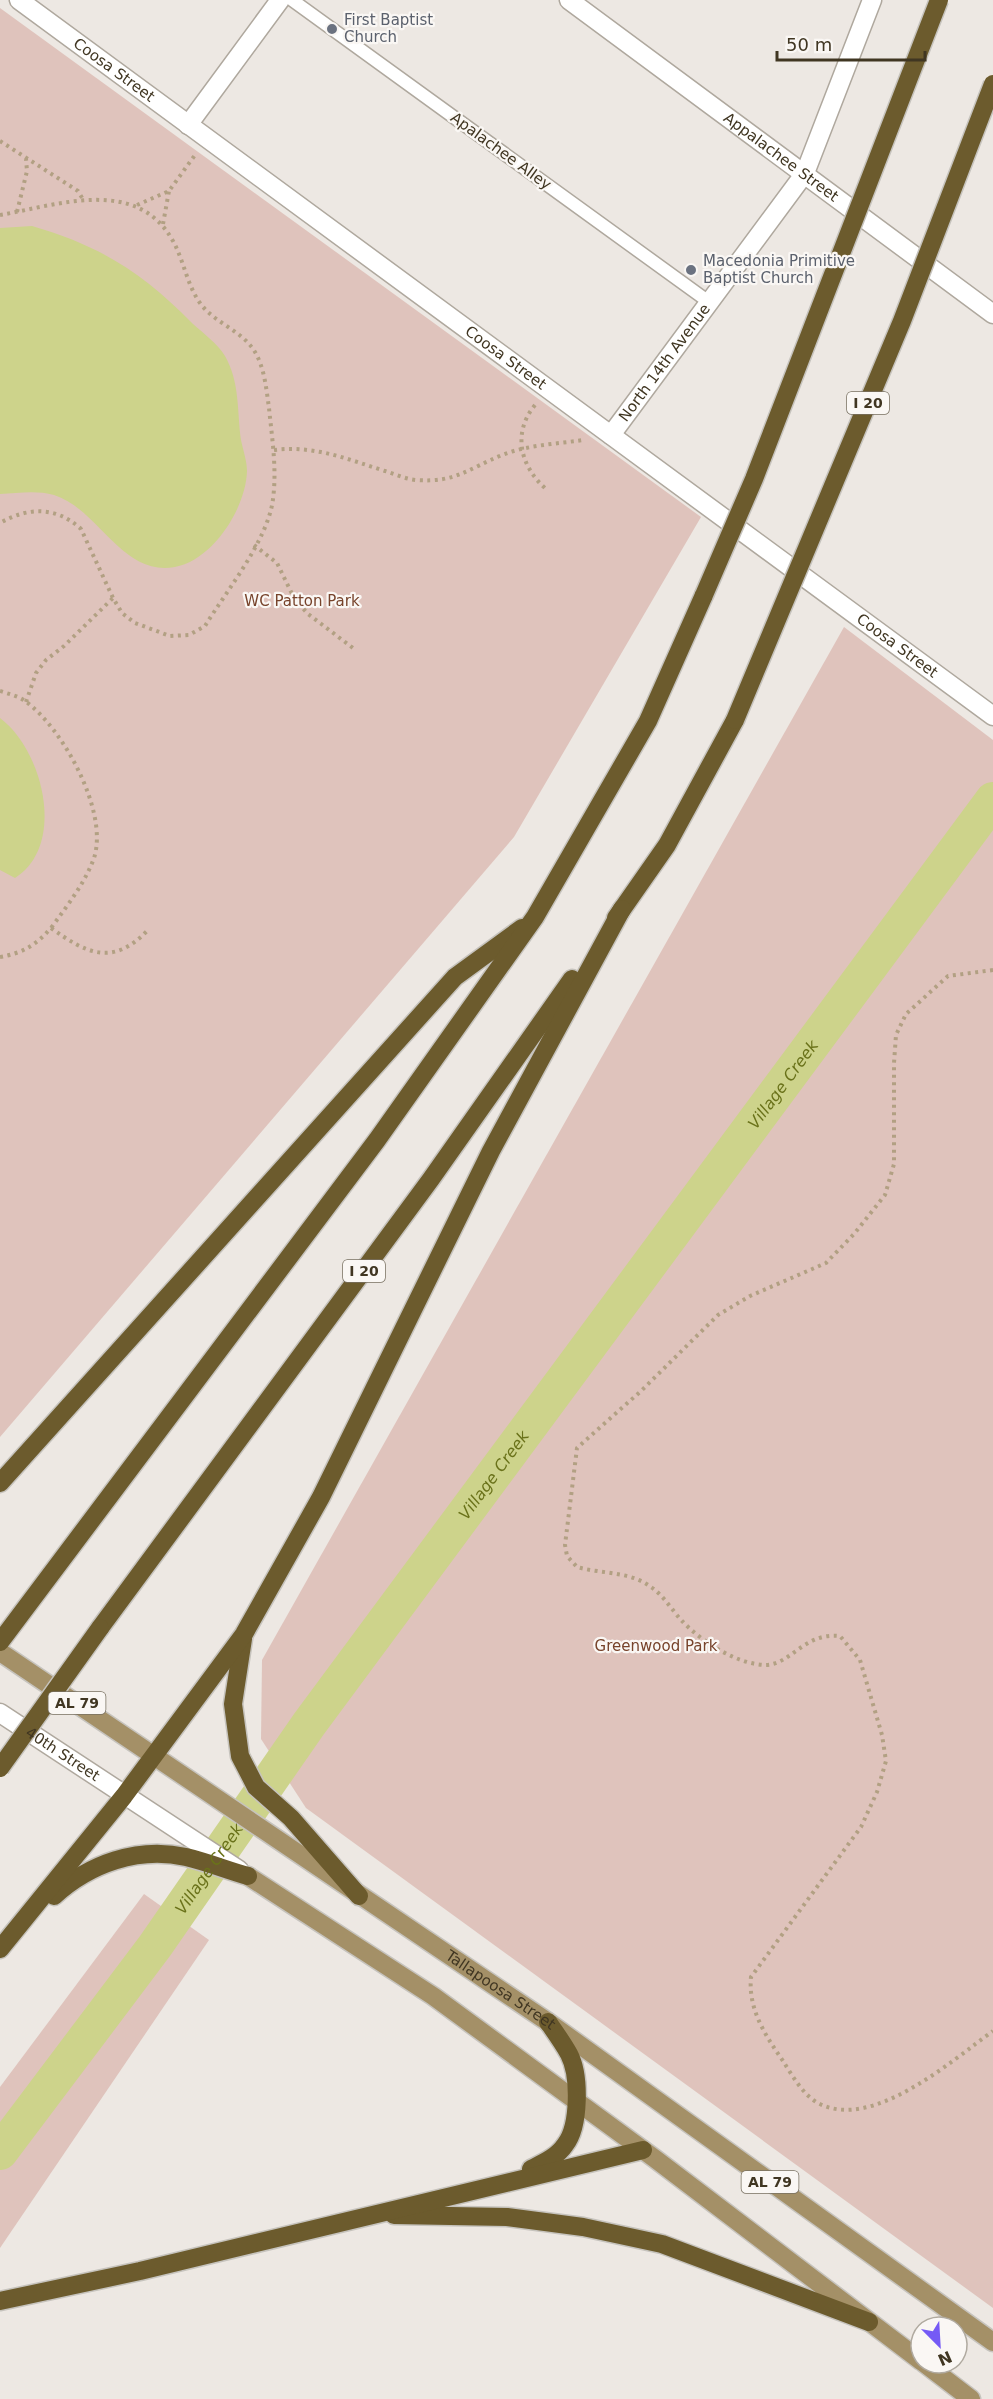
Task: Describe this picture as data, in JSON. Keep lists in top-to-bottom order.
{
  "streets": {
    "highway": ["I 20"],
    "main road": ["AL 79", "Tallapoosa Street"],
    "street": [
      "Coosa Street",
      "Appalachee Street",
      "North 14th Avenue",
      "40th Street"
    ],
    "lane": ["Apalachee Alley"]
  },
  "crossings": [
    ["Coosa Street", "North 14th Avenue"],
    ["Apalachee Alley", "North 14th Avenue"],
    ["Appalachee Street", "North 14th Avenue"]
  ],
  "water": ["Village Creek"],
  "parks": ["WC Patton Park", "Greenwood Park"],
  "places": ["First Baptist Church", "Macedonia Primitive Baptist Church"],
  "scale_bar": "50 m",
  "north": "bottom right"
}
